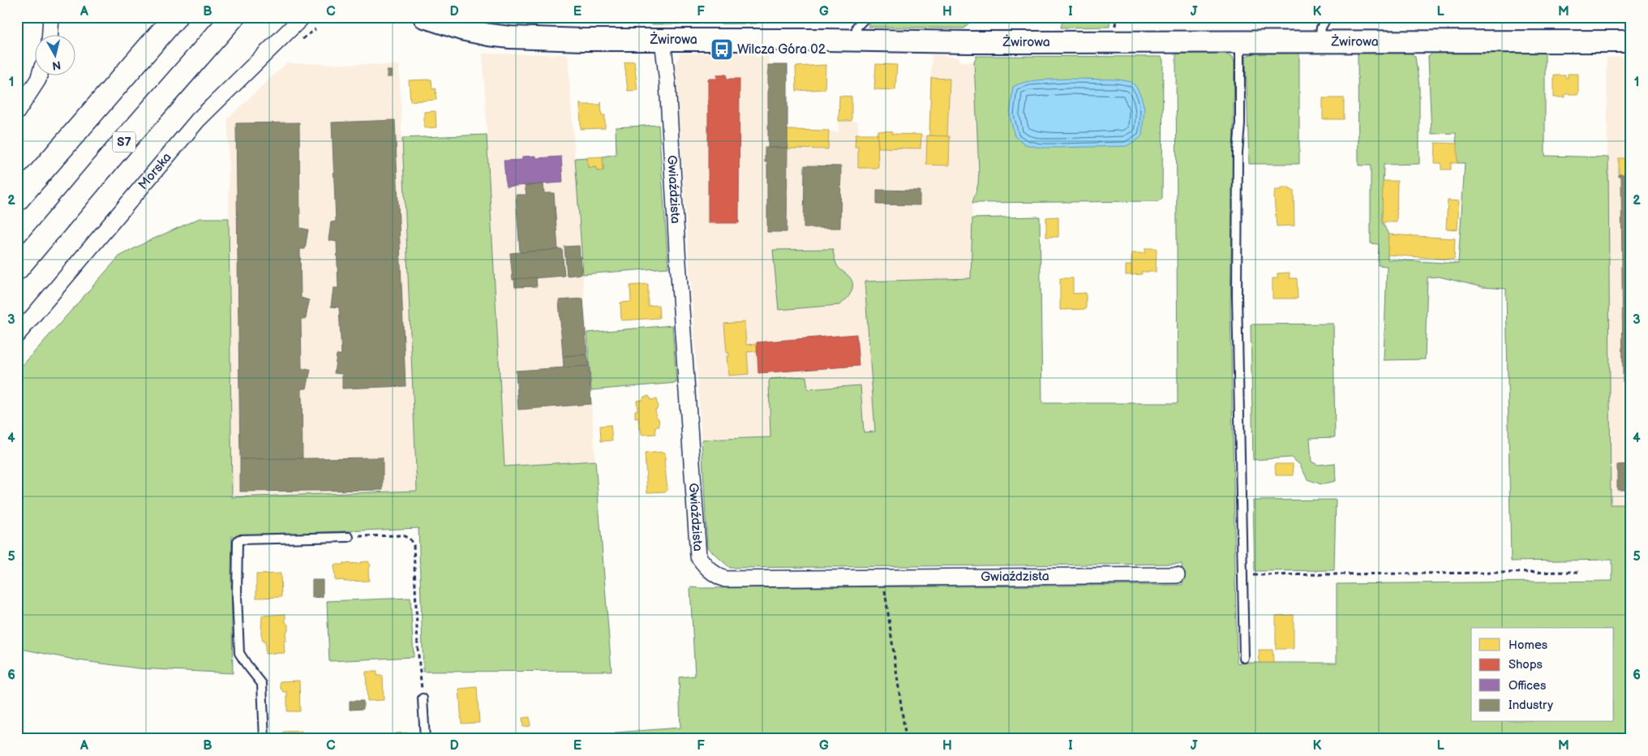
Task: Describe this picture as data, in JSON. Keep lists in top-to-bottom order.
{
  "streets": {
    "highway": ["S7"],
    "street": ["Żwirowa", "Morska", "Gwiaździsta"]
  },
  "crossings": [
    ["Żwirowa", "Gwiaździsta"]
  ],
  "places": {
    "bus stop": ["Wilcza Góra 02"]
  },
  "legend": [
    "Homes",
    "Shops",
    "Offices",
    "Industry"
  ],
  "north": "bottom",
  "grid": {
    "columns": [
      "A",
      "B",
      "C",
      "D",
      "E",
      "F",
      "G",
      "H",
      "I",
      "J",
      "K",
      "L",
      "M"
    ],
    "rows": [
      "1",
      "2",
      "3",
      "4",
      "5",
      "6"
    ]
  }
}
